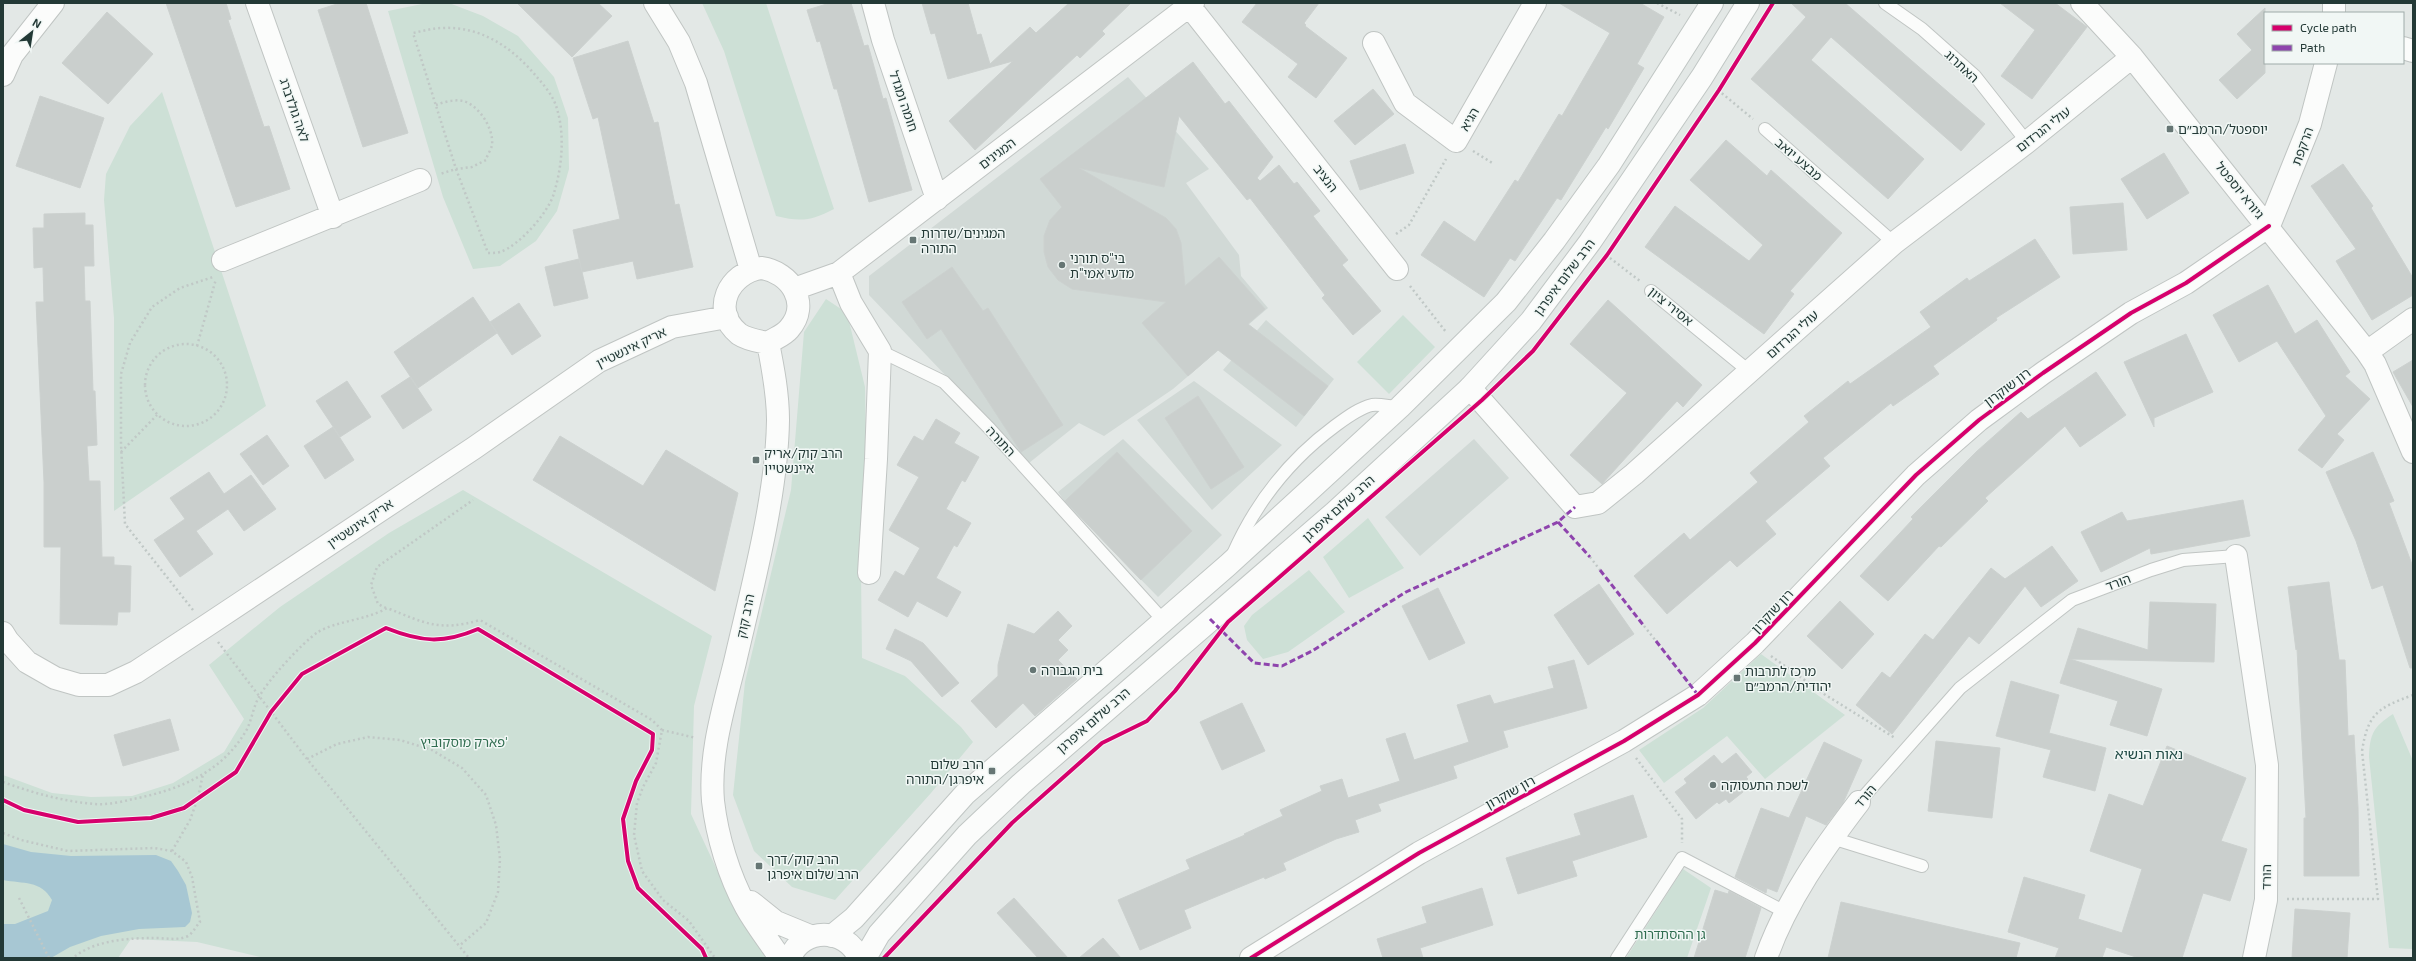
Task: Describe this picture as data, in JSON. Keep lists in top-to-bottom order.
{
  "streets": {
    "street": [
      "חומה ומגדל",
      "לאה גולדברג",
      "הגיא",
      "עולי הגרדום",
      "הרקפת",
      "המגינים",
      "הנציב",
      "גיורא יוספטל",
      "הרב שלום איפרגן",
      "אריק אינשטיין",
      "רון שוקרון",
      "הורד",
      "הרב קוק"
    ],
    "lane": [
      "האתרוג",
      "מבצע יואב",
      "אסירי ציון",
      "התורה"
    ]
  },
  "crossings": [
    ["האתרוג", "עולי הגרדום"],
    ["חומה ומגדל", "המגינים"],
    ["עולי הגרדום", "מבצע יואב"],
    ["עולי הגרדום", "גיורא יוספטל"],
    ["עולי הגרדום", "הרב שלום איפרגן"],
    ["עולי הגרדום", "אסירי ציון"],
    ["הרקפת", "גיורא יוספטל"],
    ["הרקפת", "רון שוקרון"],
    ["המגינים", "הנציב"],
    ["המגינים", "אריק אינשטיין"],
    ["המגינים", "הרב קוק"],
    ["מבצע יואב", "הרב שלום איפרגן"],
    ["גיורא יוספטל", "רון שוקרון"],
    ["הרב שלום איפרגן", "אסירי ציון"],
    ["אריק אינשטיין", "הרב קוק"]
  ],
  "districts": ["נאות הנשיא"],
  "parks": ["פארק מוסקוביץ'", "גן ההסתדרות"],
  "places": {
    "transit": [
      "יוספטל/הרמב״ם",
      "המגינים/שדרות התורה",
      "הרב קוק/אריק איינשטיין",
      "מרכז לתרבות יהודית/הרמב״ם",
      "הרב שלום איפרגן/התורה",
      "הרב קוק/דרך הרב שלום איפרגן"
    ],
    "other": ["בי\"ס תורני מדעי אמי\"ת", "בית הגבורה", "לשכת התעסוקה"]
  },
  "legend": ["Cycle path", "Path"],
  "north": "top right"
}
